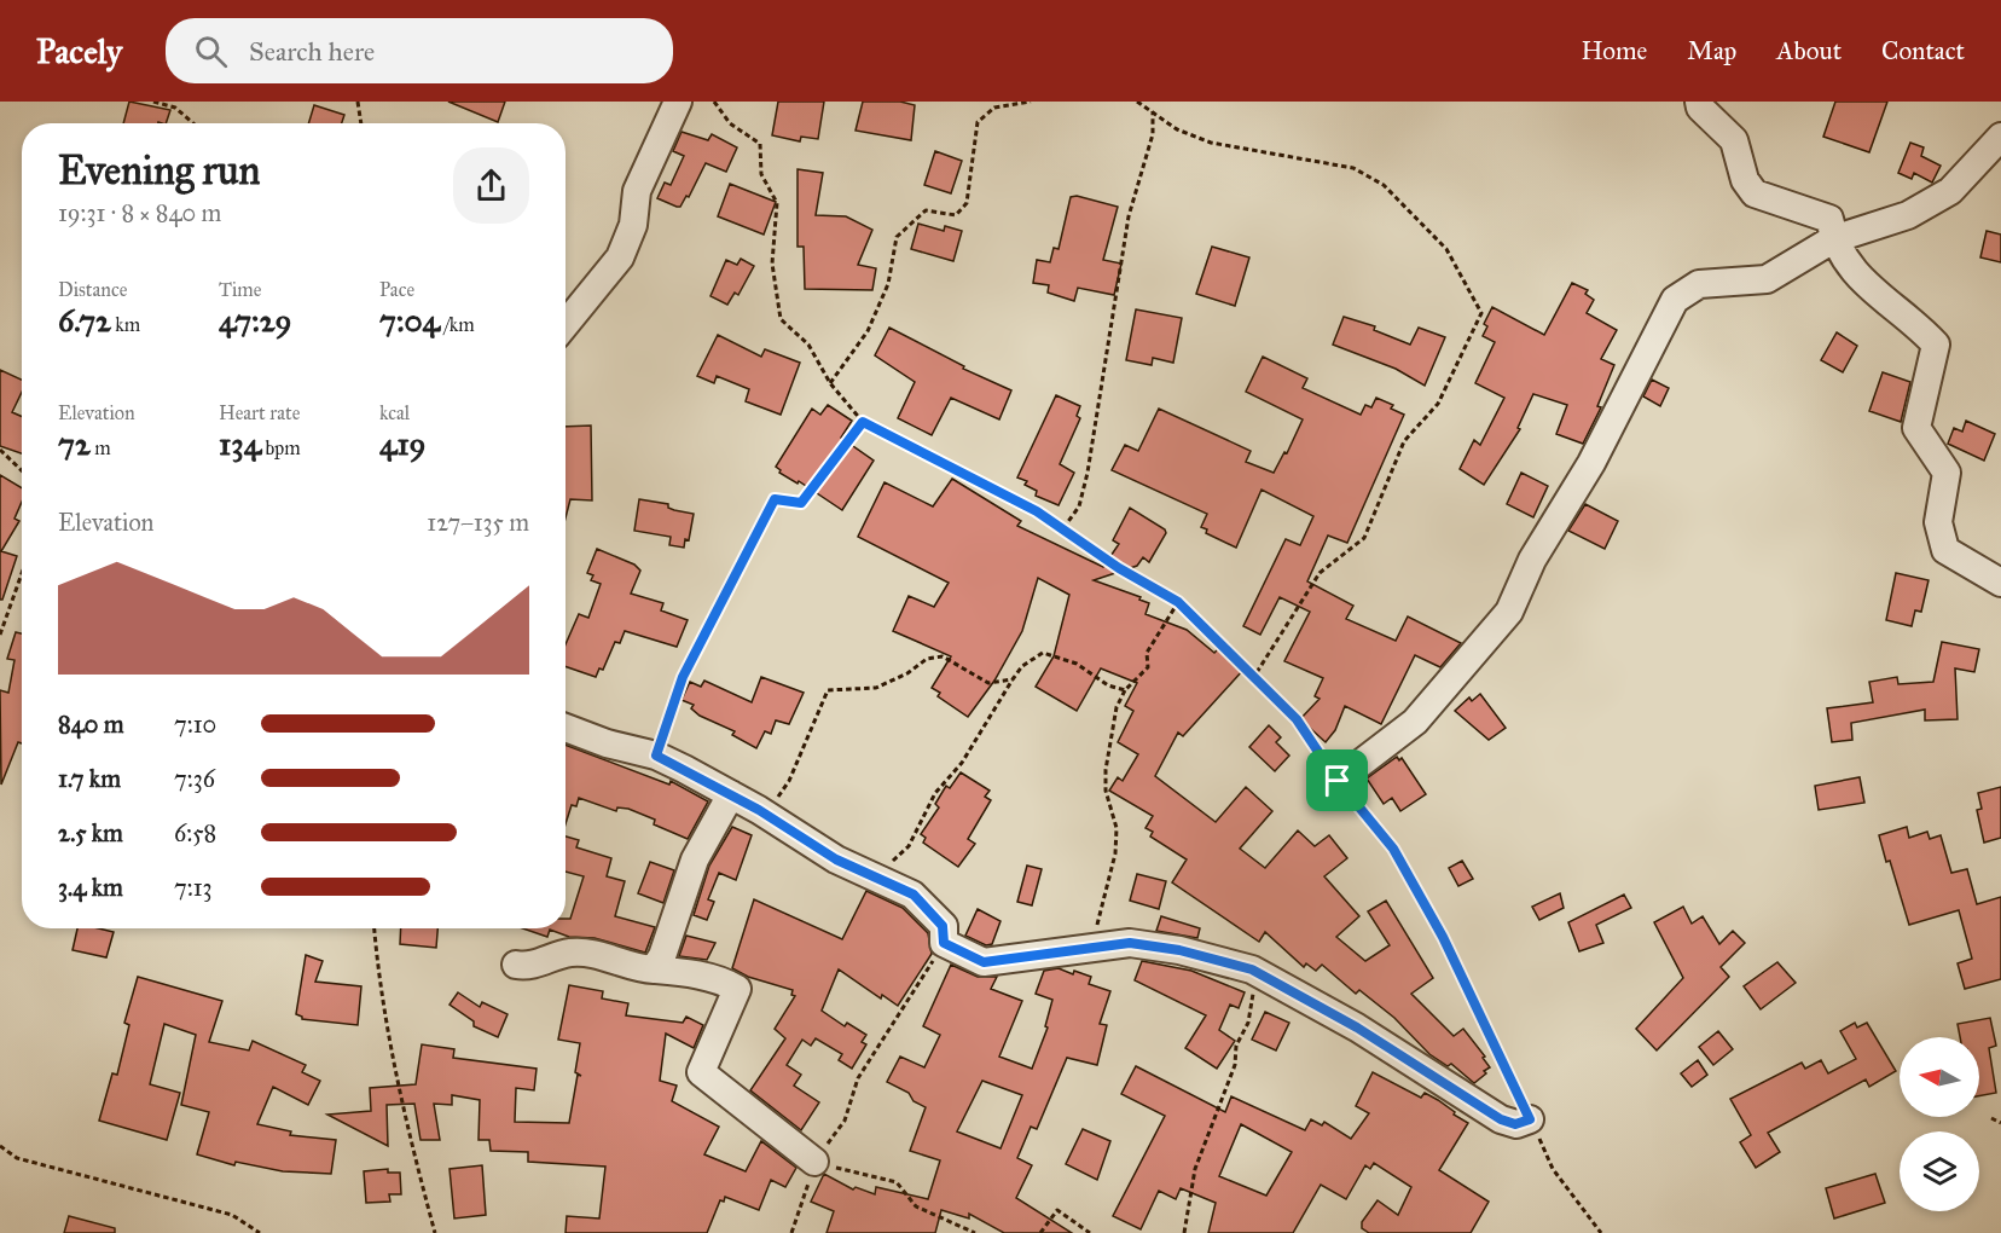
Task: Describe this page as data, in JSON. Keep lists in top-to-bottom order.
{
  "north": "left",
  "page": {
    "header": "Pacely",
    "search": "Search here",
    "nav": [
      "Home",
      "Map",
      "About",
      "Contact"
    ],
    "heading": ["Evening run", "19:31 · 8 × 840 m"],
    "stats": [
      ["Distance", "6.72 km"],
      ["Time", "47:29"],
      ["Pace", "7:04 /km"],
      ["Elevation", "72 m"],
      ["Heart rate", "134 bpm"],
      ["kcal", "419"]
    ],
    "chart": ["Elevation", "127–135 m"],
    "list": [
      {
        "name": "840 m",
        "note": "7:10"
      },
      {
        "name": "1.7 km",
        "note": "7:36"
      },
      {
        "name": "2.5 km",
        "note": "6:58"
      },
      {
        "name": "3.4 km",
        "note": "7:13"
      }
    ]
  }
}
